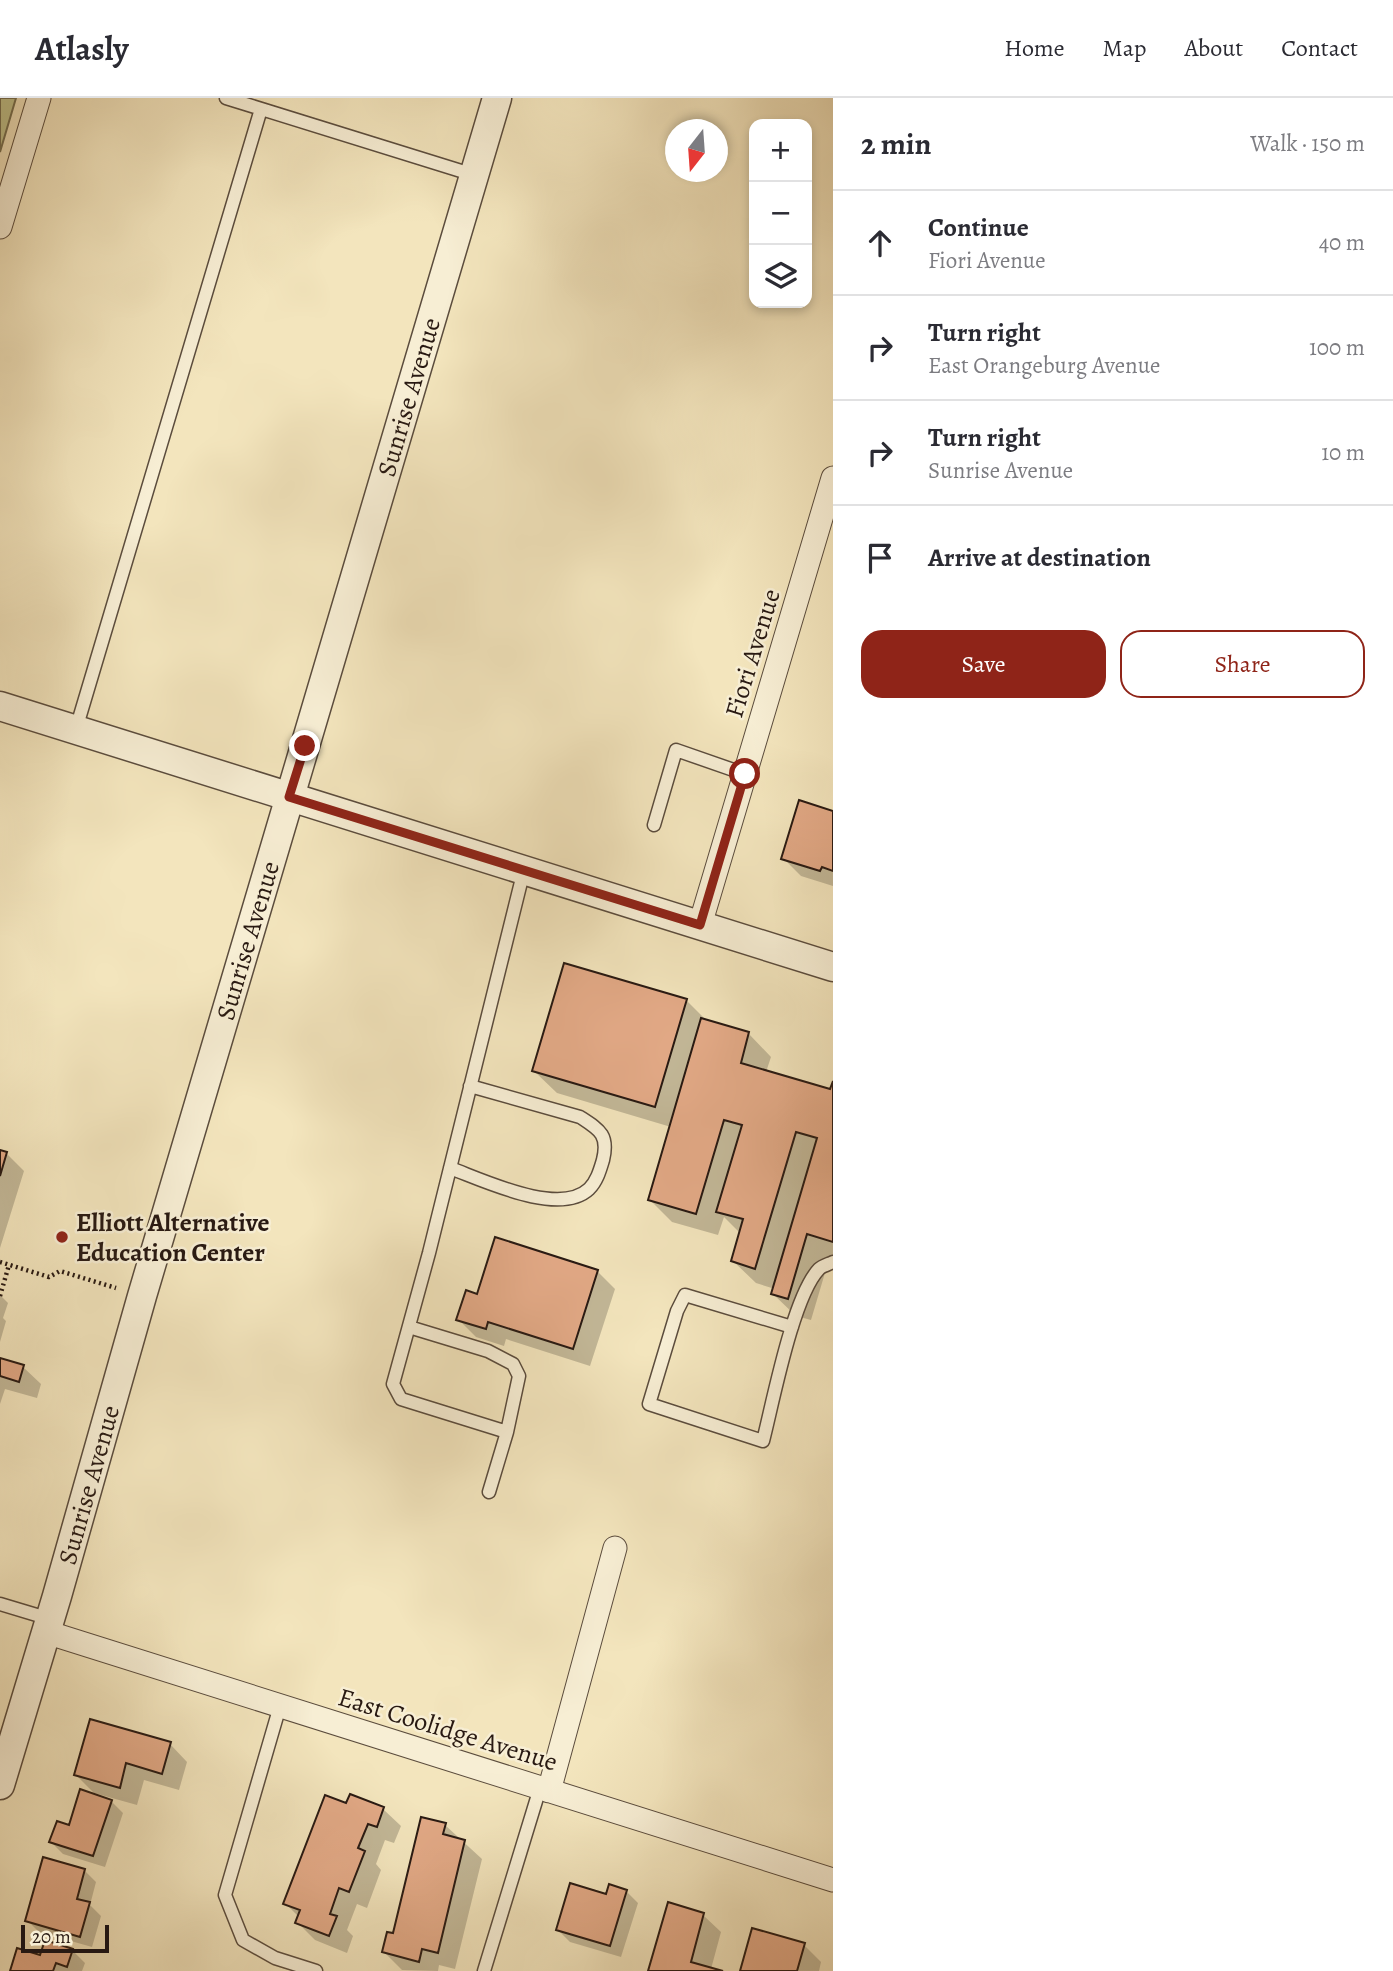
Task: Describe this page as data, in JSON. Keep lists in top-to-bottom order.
{
  "streets": {
    "street": ["Sunrise Avenue", "Fiori Avenue", "East Coolidge Avenue"]
  },
  "crossings": [
    ["Sunrise Avenue", "East Coolidge Avenue"]
  ],
  "places": ["Elliott Alternative Education Center"],
  "scale_bar": "20 m",
  "north": "bottom",
  "page": {
    "header": "Atlasly",
    "nav": [
      "Home",
      "Map",
      "About",
      "Contact"
    ],
    "heading": ["2 min", "Walk · 150 m"],
    "map_buttons": ["+", "−"],
    "list": [
      ["Continue", "Fiori Avenue", "40 m"],
      ["Turn right", "East Orangeburg Avenue", "100 m"],
      ["Turn right", "Sunrise Avenue", "10 m"],
      "Arrive at destination"
    ],
    "buttons": ["Save", "Share"],
    "scale": "20 m"
  }
}
